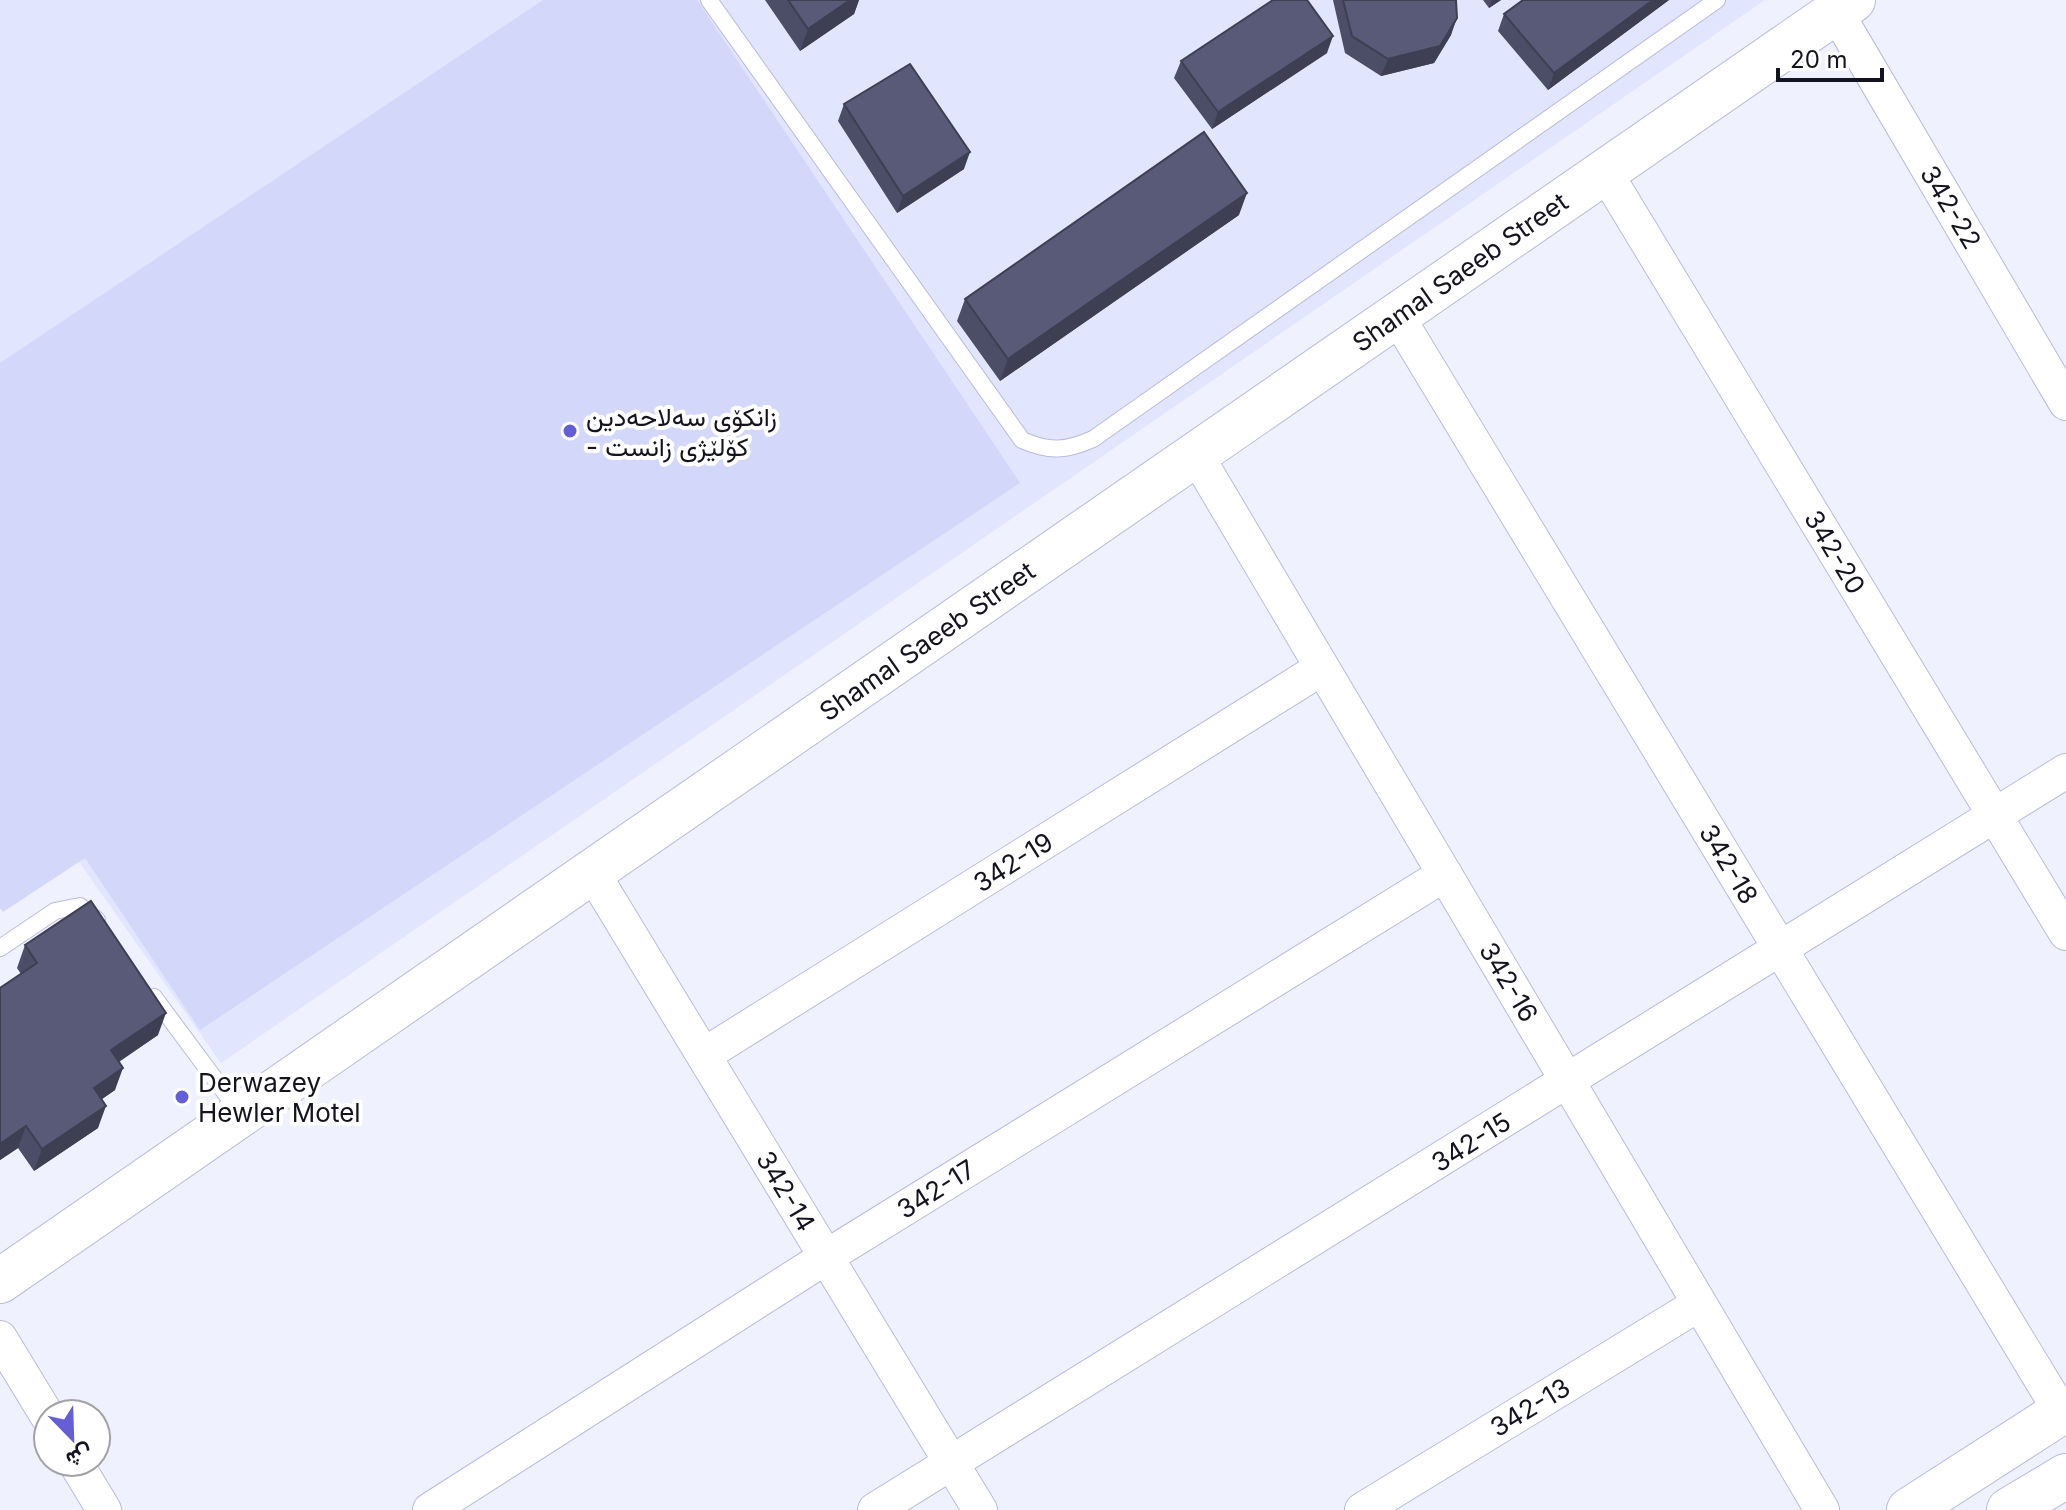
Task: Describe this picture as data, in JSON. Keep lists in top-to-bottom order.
{
  "streets": {
    "main road": ["Shamal Saeeb Street"],
    "street": [
      "342-22",
      "342-20",
      "342-19",
      "342-18",
      "342-16",
      "342-15",
      "342-17",
      "342-14",
      "342-13"
    ]
  },
  "crossings": [
    ["342-22", "Shamal Saeeb Street"],
    ["Shamal Saeeb Street", "342-20"],
    ["Shamal Saeeb Street", "342-18"],
    ["Shamal Saeeb Street", "342-16"],
    ["Shamal Saeeb Street", "342-14"],
    ["342-20", "342-15"],
    ["342-19", "342-16"],
    ["342-19", "342-14"],
    ["342-18", "342-15"],
    ["342-16", "342-15"],
    ["342-16", "342-17"],
    ["342-16", "342-13"],
    ["342-15", "342-14"],
    ["342-17", "342-14"]
  ],
  "places": ["زانکۆی سەلاحەدین - کۆلێژی زانست", "Derwazey Hewler Motel"],
  "scale_bar": "20 m",
  "north": "bottom right"
}
